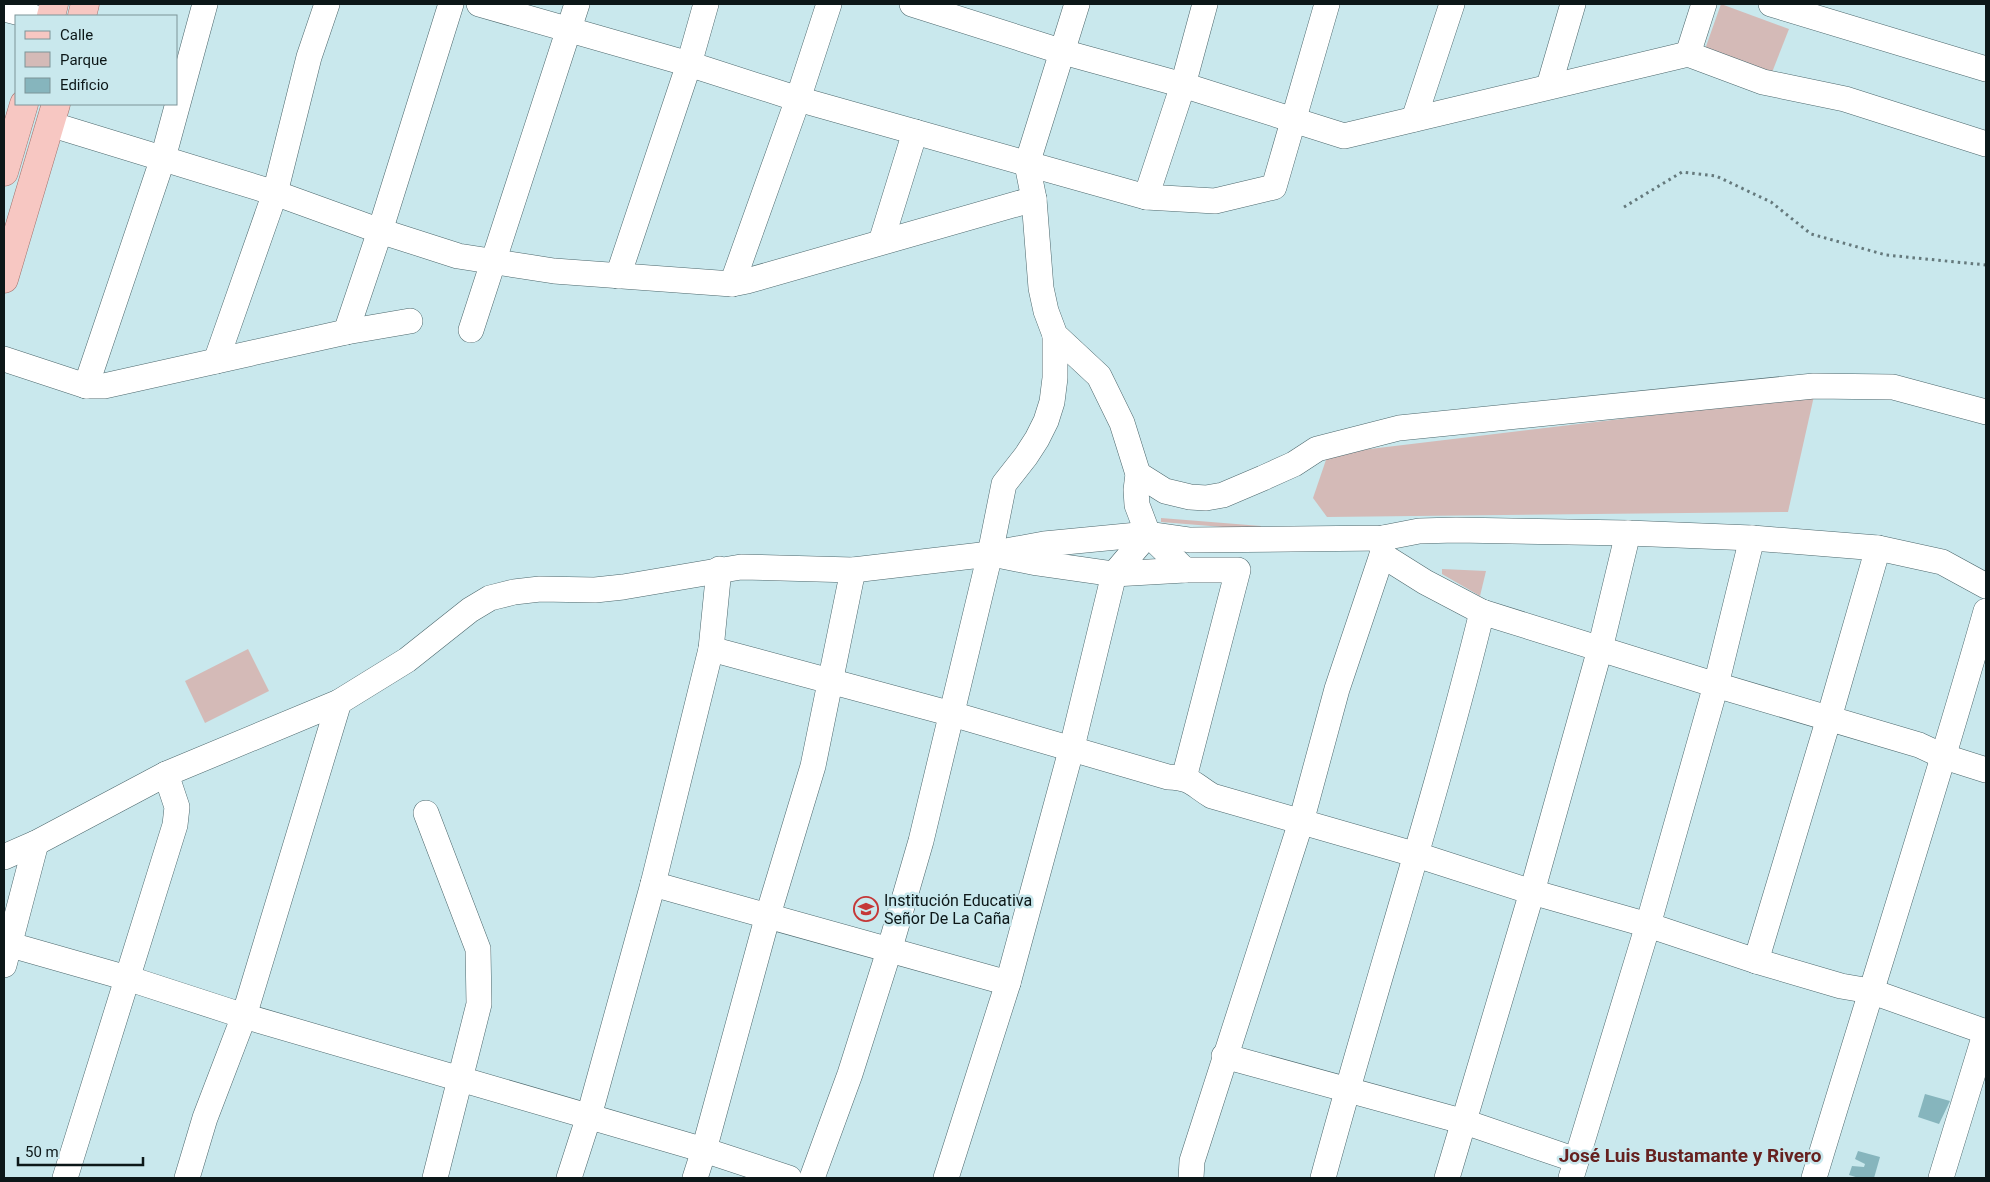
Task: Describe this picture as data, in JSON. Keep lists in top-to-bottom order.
{
  "districts": ["José Luis Bustamante y Rivero"],
  "places": {
    "school or university": ["Institución Educativa Señor De La Caña"]
  },
  "legend": ["Calle", "Parque", "Edificio"],
  "scale_bar": "50 m"
}
